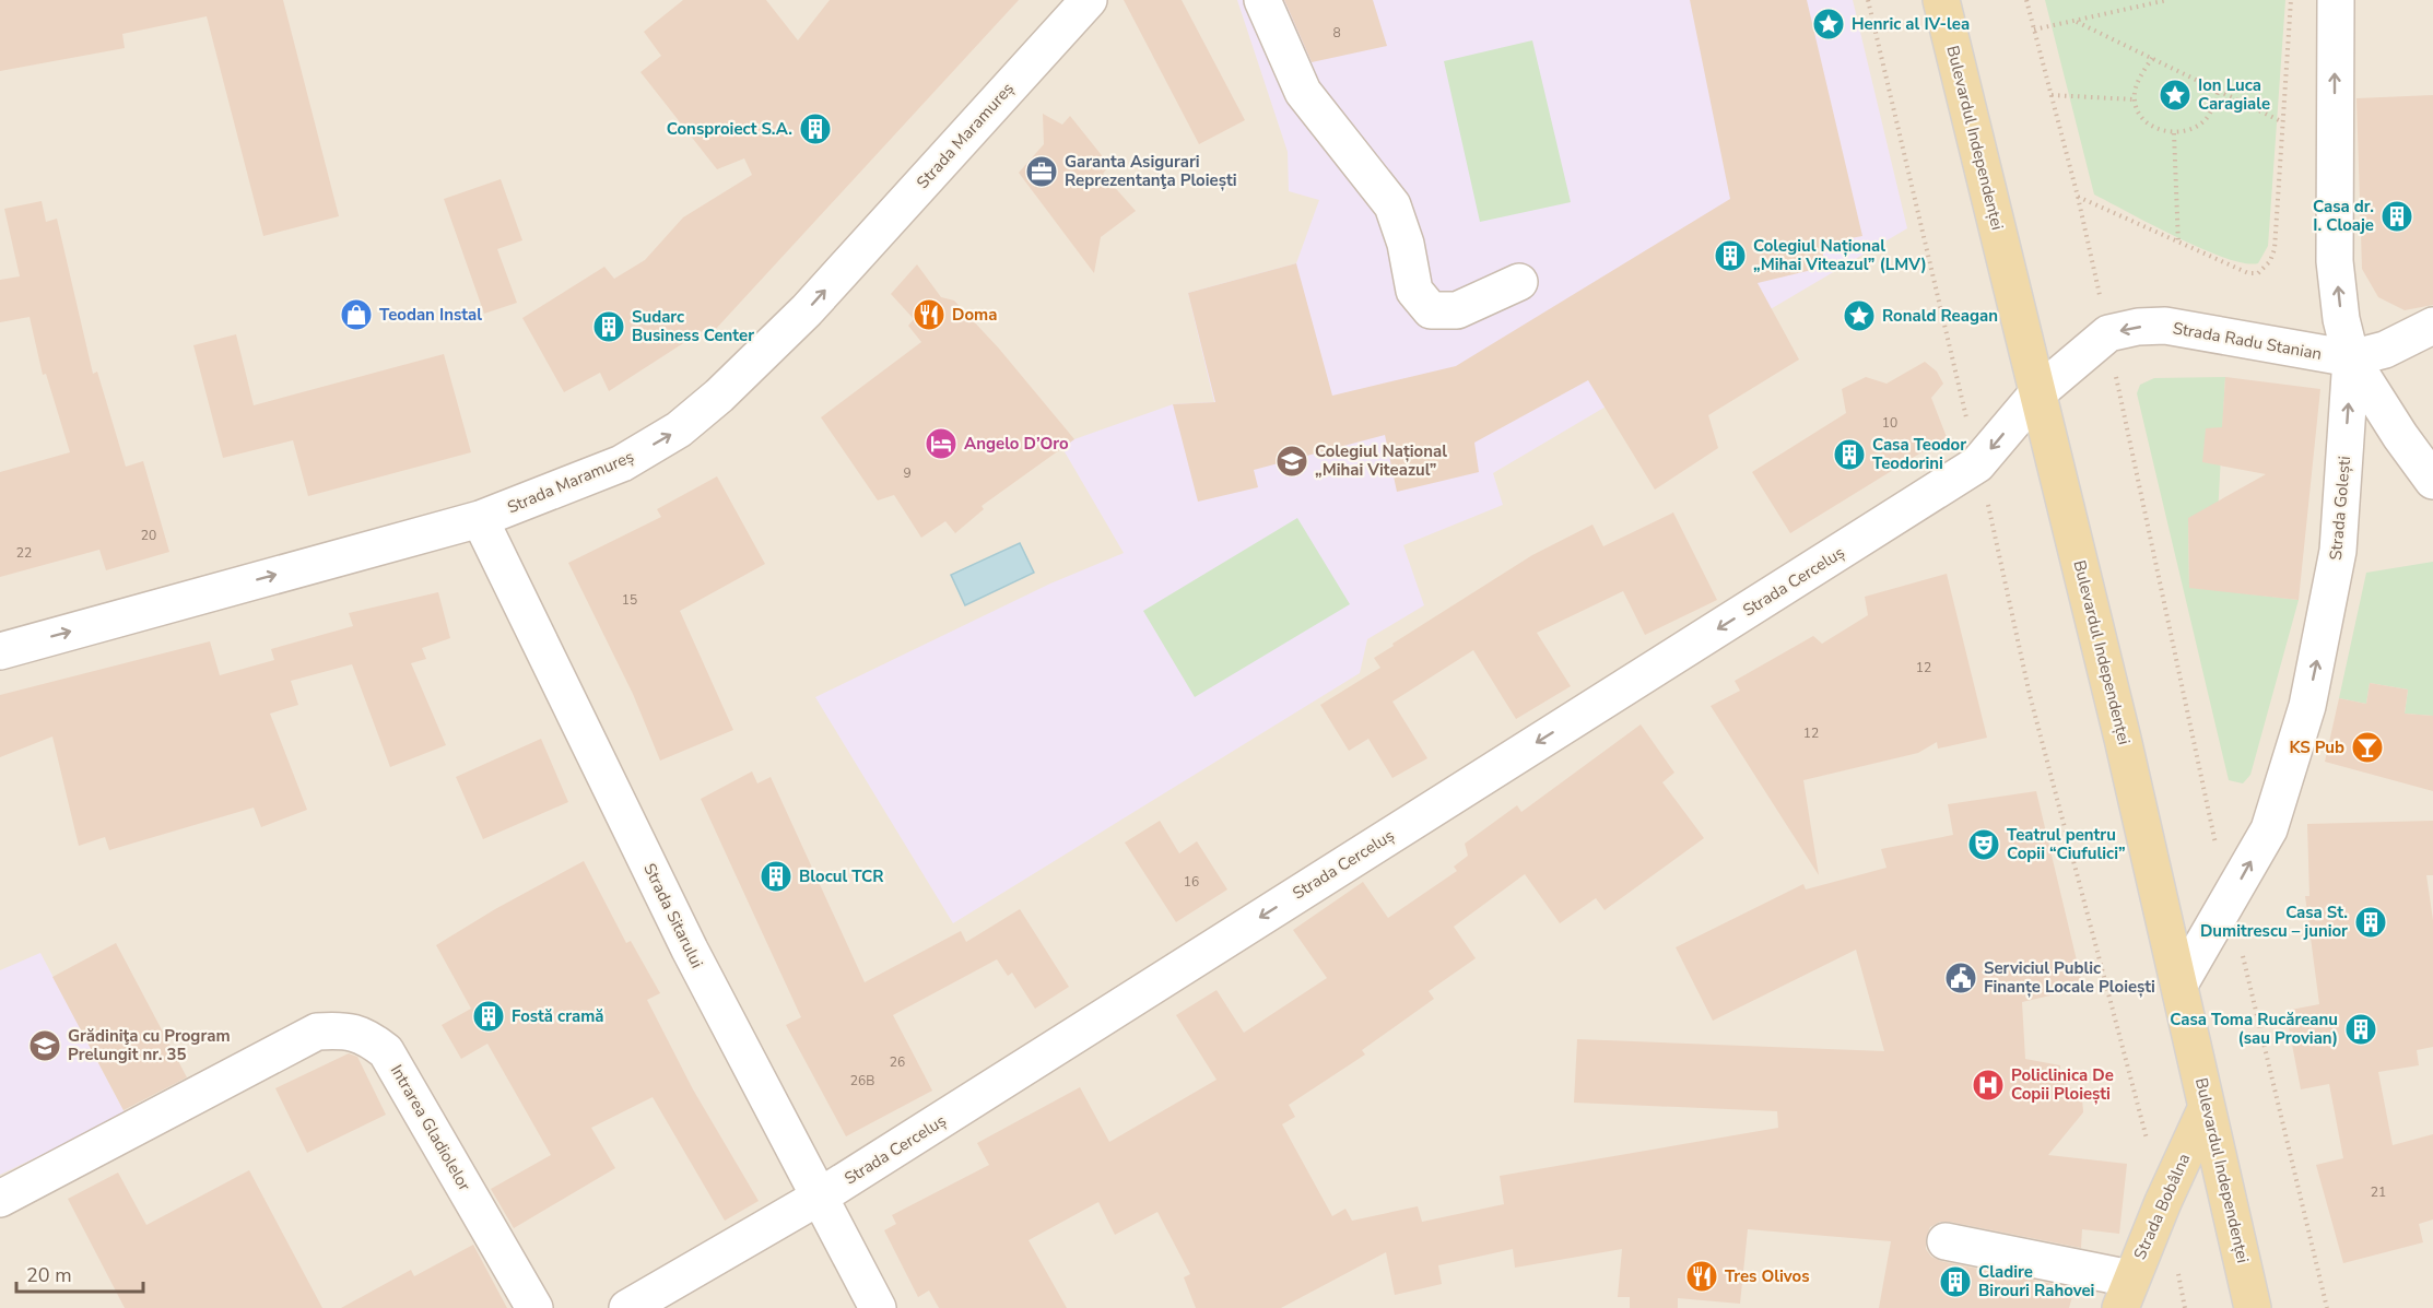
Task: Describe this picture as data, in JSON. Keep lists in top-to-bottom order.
{
  "streets": {
    "main road": ["Bulevardul Independenței", "Strada Bobâlna"],
    "street": [
      "Strada Maramureș",
      "Strada Radu Stanian",
      "Strada Golești",
      "Strada Cerceluș",
      "Strada Sitarului",
      "Intrarea Gladiolelor"
    ]
  },
  "crossings": [
    ["Strada Maramureș", "Strada Sitarului"],
    ["Bulevardul Independenței", "Strada Radu Stanian"],
    ["Bulevardul Independenței", "Strada Golești"],
    ["Bulevardul Independenței", "Strada Cerceluș"],
    ["Bulevardul Independenței", "Strada Bobâlna"],
    ["Strada Radu Stanian", "Strada Golești"],
    ["Strada Radu Stanian", "Strada Cerceluș"],
    ["Strada Cerceluș", "Strada Sitarului"]
  ],
  "one_way": [
    "Strada Maramureș",
    "Strada Radu Stanian",
    "Strada Golești",
    "Strada Cerceluș"
  ],
  "places": {
    "place": ["Henric al IV-lea", "Ion Luca Caragiale", "Ronald Reagan"],
    "building": [
      "Consproiect S.A.",
      "Casa dr. I. Cloaje",
      "Colegiul Național „Mihai Viteazul” (LMV)",
      "Sudarc Business Center",
      "Casa Teodor Teodorini",
      "Blocul TCR",
      "Casa St. Dumitrescu – junior",
      "Fostă cramă",
      "Casa Toma Rucăreanu (sau Provian)",
      "Cladire Birouri Rahovei"
    ],
    "office": ["Garanta Asigurari Reprezentanţa Ploiești"],
    "shop": ["Teodan Instal"],
    "restaurant": ["Doma", "Tres Olivos"],
    "hotel": ["Angelo D’Oro"],
    "school or university": ["Colegiul Național „Mihai Viteazul”", "Grădiniţa cu Program Prelungit nr. 35"],
    "bar": ["KS Pub"],
    "theatre": ["Teatrul pentru Copii “Ciufulici”"],
    "public building": ["Serviciul Public Finanțe Locale Ploiești"],
    "hospital": ["Policlinica De Copii Ploiești"]
  },
  "house_numbers": [
    "8",
    "10",
    "9",
    "20",
    "22",
    "15",
    "12",
    "12",
    "16",
    "26",
    "26B",
    "21"
  ],
  "scale_bar": "20 m"
}
